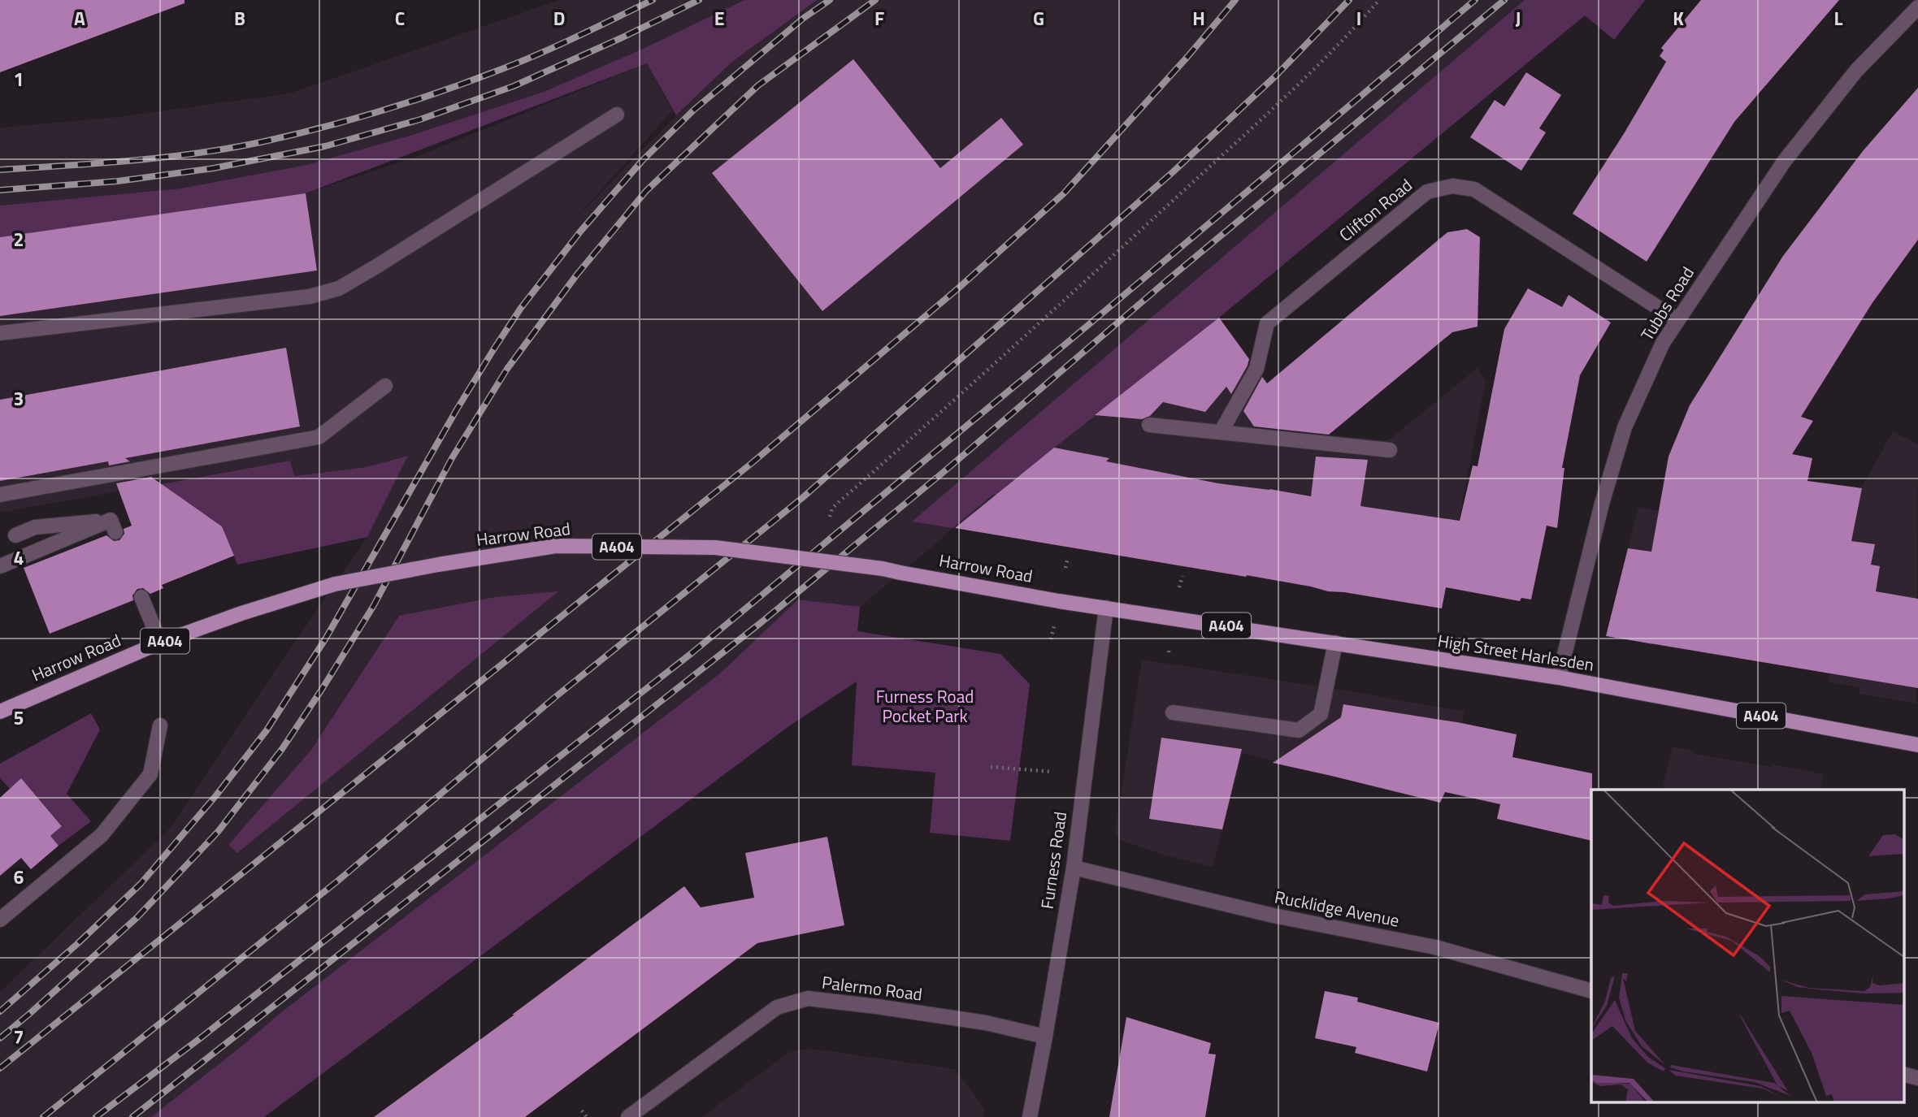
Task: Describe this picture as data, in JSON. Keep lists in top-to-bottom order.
{
  "streets": {
    "main road": ["Harrow Road", "A404", "High Street Harlesden"],
    "street": [
      "Clifton Road",
      "Tubbs Road",
      "Furness Road",
      "Rucklidge Avenue",
      "Palermo Road"
    ]
  },
  "crossings": [
    ["Clifton Road", "Tubbs Road"],
    ["Tubbs Road", "High Street Harlesden"],
    ["Harrow Road", "High Street Harlesden"],
    ["Harrow Road", "Furness Road"],
    ["High Street Harlesden", "Furness Road"],
    ["Furness Road", "Rucklidge Avenue"],
    ["Furness Road", "Palermo Road"]
  ],
  "parks": ["Furness Road Pocket Park"],
  "grid": {
    "columns": [
      "A",
      "B",
      "C",
      "D",
      "E",
      "F",
      "G",
      "H",
      "I",
      "J",
      "K",
      "L"
    ],
    "rows": [
      "1",
      "2",
      "3",
      "4",
      "5",
      "6",
      "7"
    ]
  }
}
